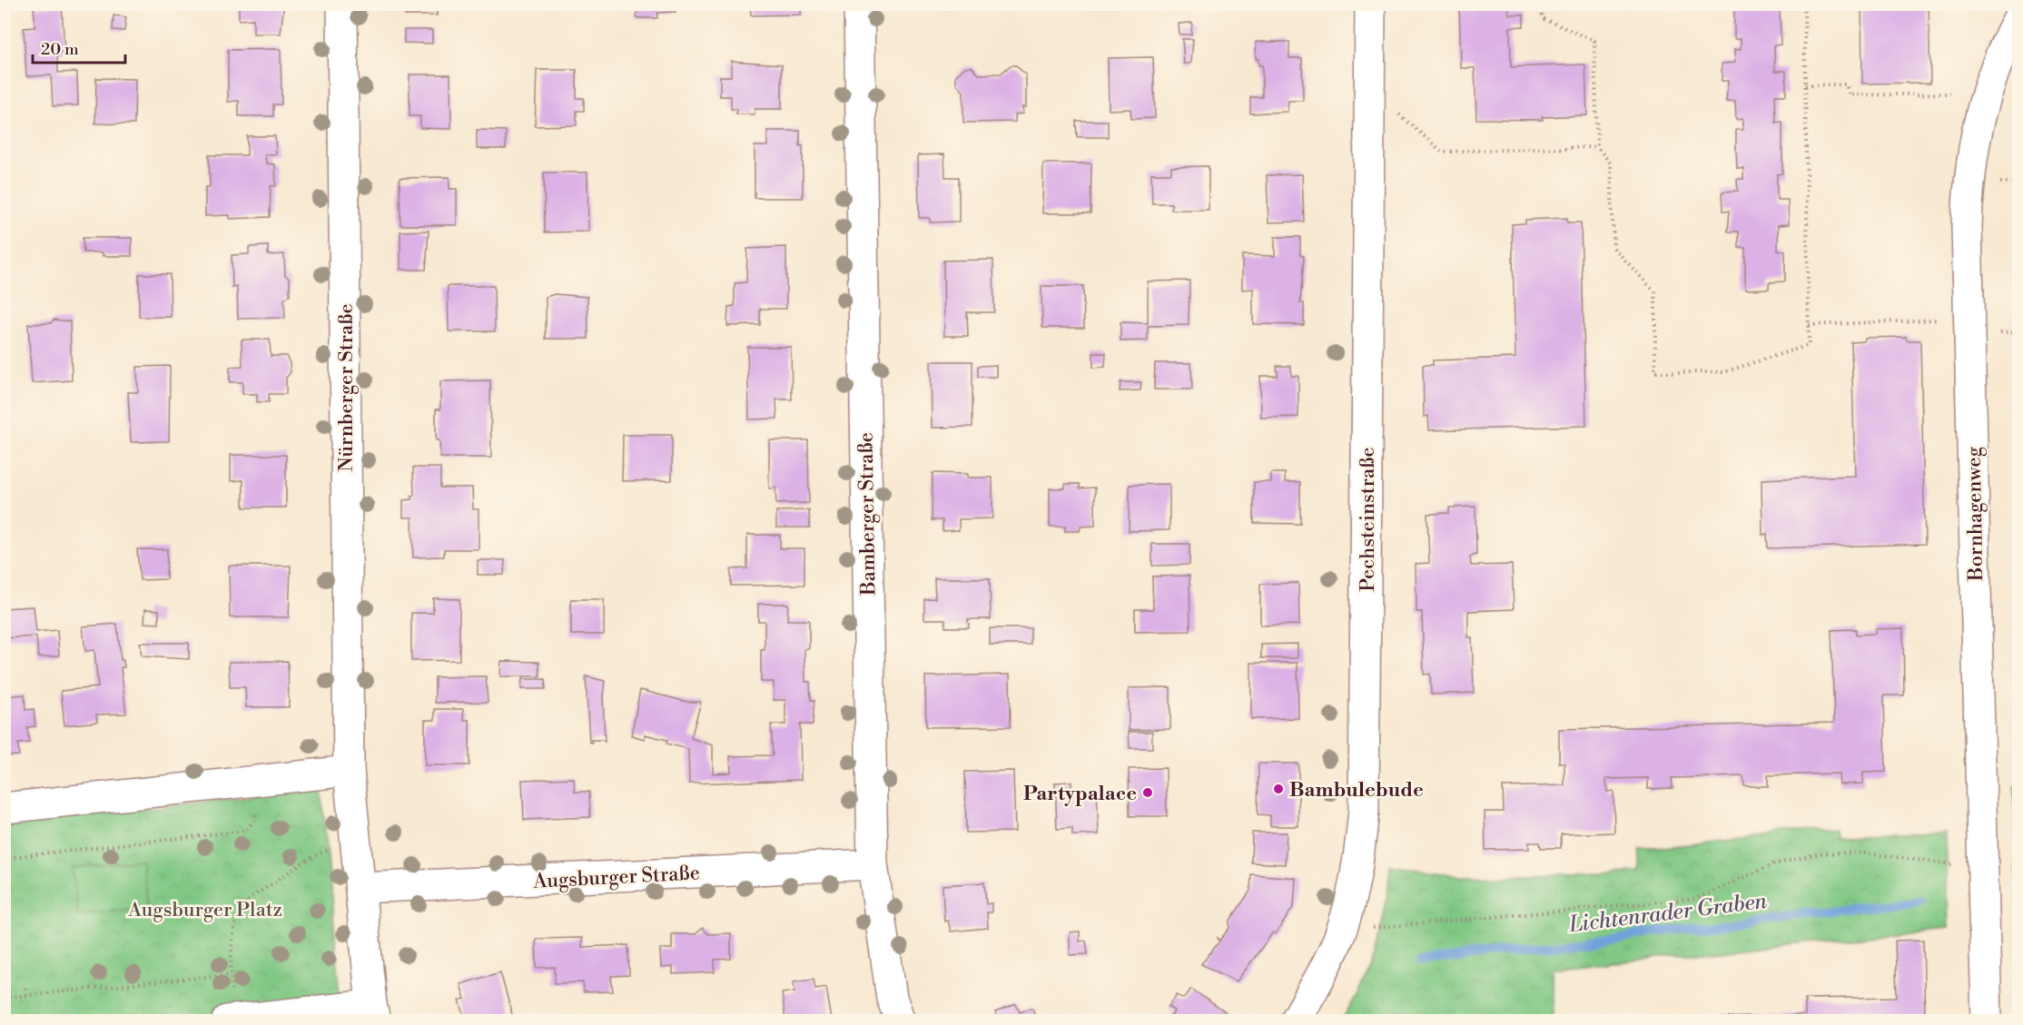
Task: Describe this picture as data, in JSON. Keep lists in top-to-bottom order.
{
  "streets": {
    "street": [
      "Nürnberger Straße",
      "Bamberger Straße",
      "Bornhagenweg",
      "Pechsteinstraße",
      "Augsburger Straße"
    ]
  },
  "crossings": [
    ["Bamberger Straße", "Augsburger Straße"]
  ],
  "water": ["Lichtenrader Graben"],
  "parks": ["Augsburger Platz"],
  "places": ["Bambulebude", "Partypalace"],
  "scale_bar": "20 m"
}
